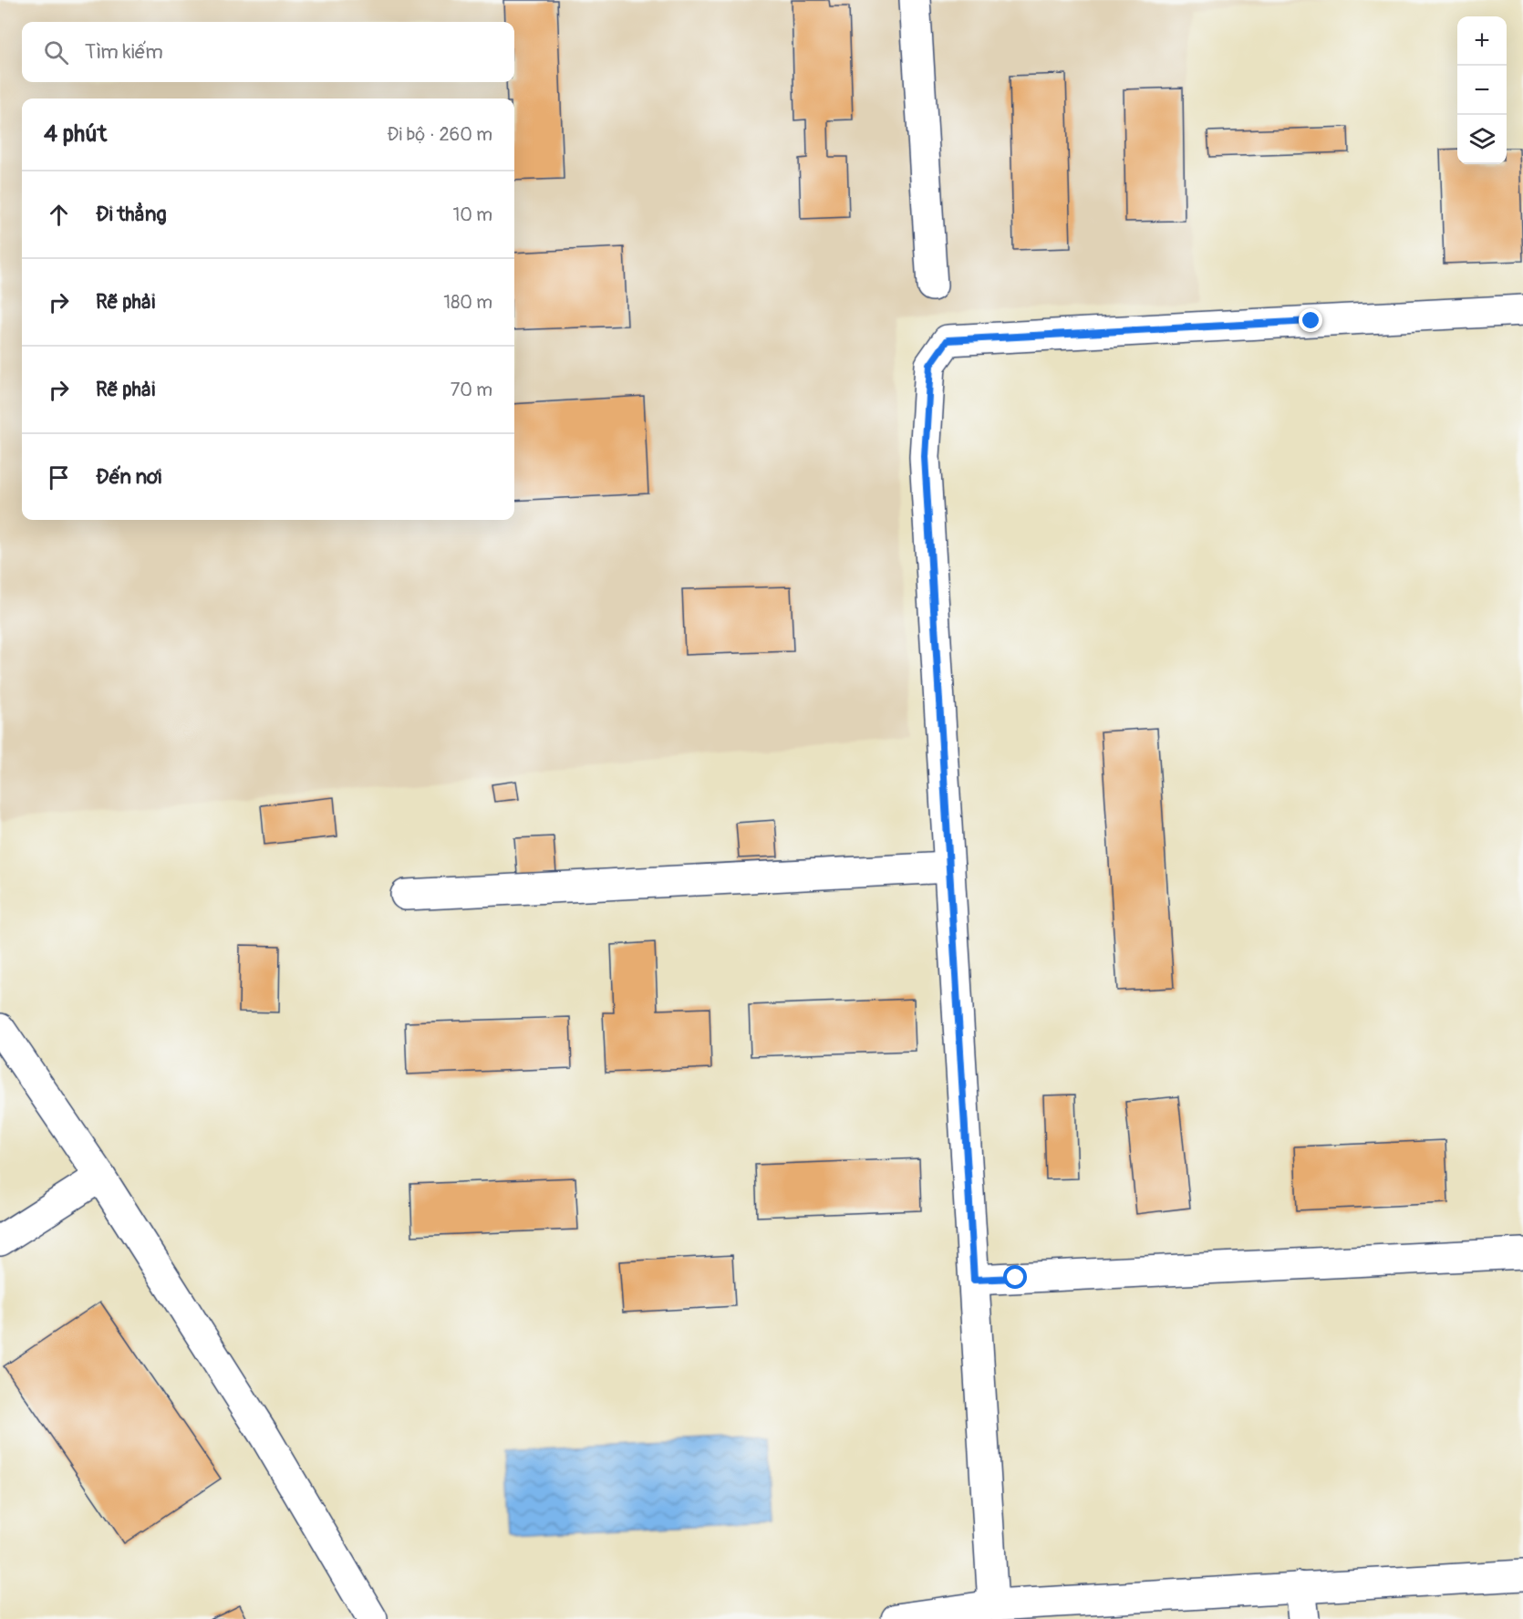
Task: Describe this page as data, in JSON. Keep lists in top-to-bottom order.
{
  "page": {
    "map_buttons": ["+", "−"],
    "search": "Tìm kiếm",
    "heading": ["4 phút", "Đi bộ · 260 m"],
    "list": [
      ["Đi thẳng", "10 m"],
      ["Rẽ phải", "180 m"],
      ["Rẽ phải", "70 m"],
      "Đến nơi"
    ]
  }
}
